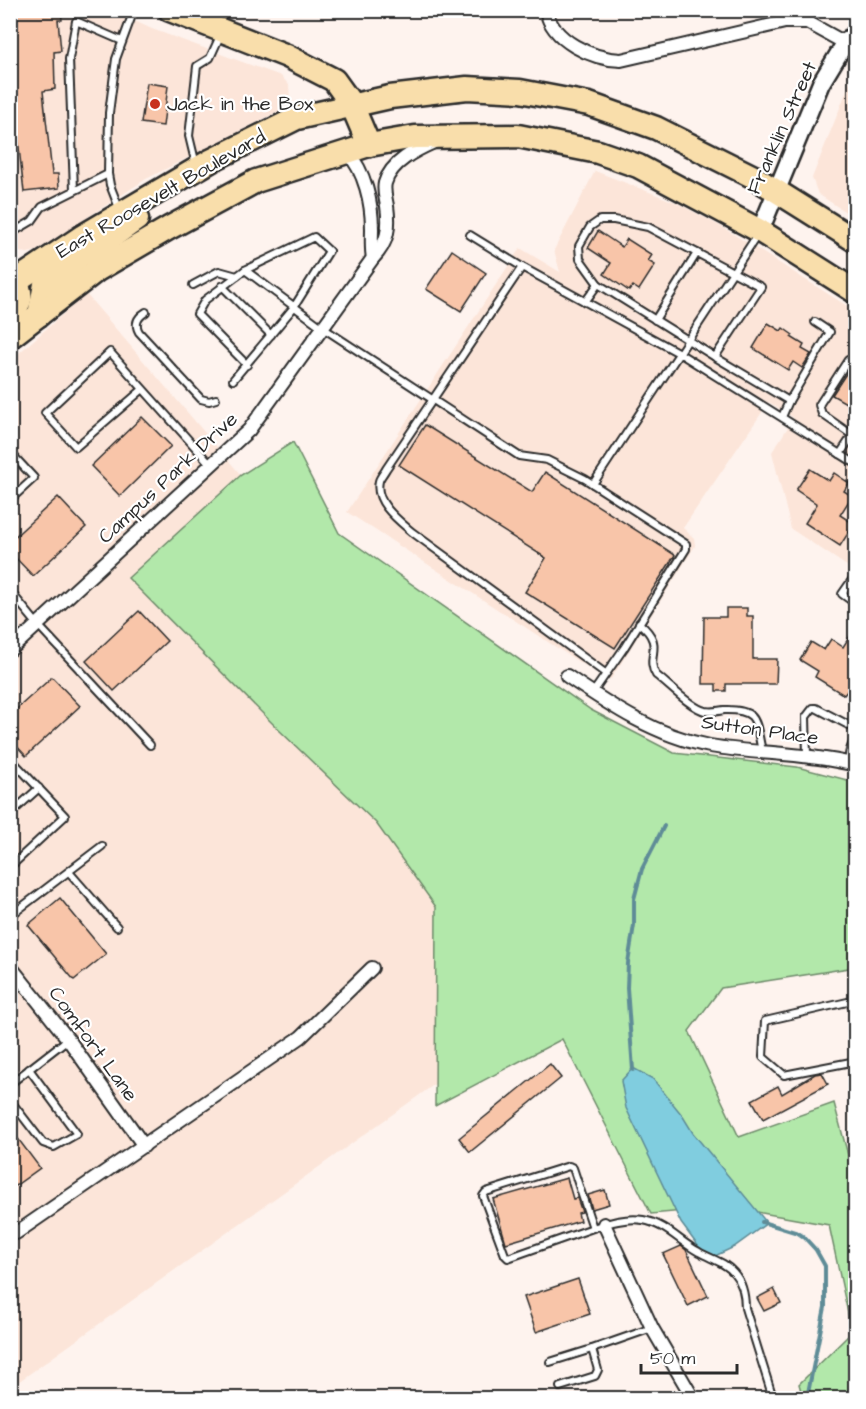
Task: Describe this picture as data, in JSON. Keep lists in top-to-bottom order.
{
  "streets": {
    "highway": ["East Roosevelt Boulevard"],
    "main road": ["Franklin Street"],
    "street": ["Campus Park Drive", "Sutton Place", "Comfort Lane"]
  },
  "crossings": [
    ["Franklin Street", "East Roosevelt Boulevard"],
    ["East Roosevelt Boulevard", "Campus Park Drive"]
  ],
  "places": ["Jack in the Box"],
  "scale_bar": "50 m"
}
